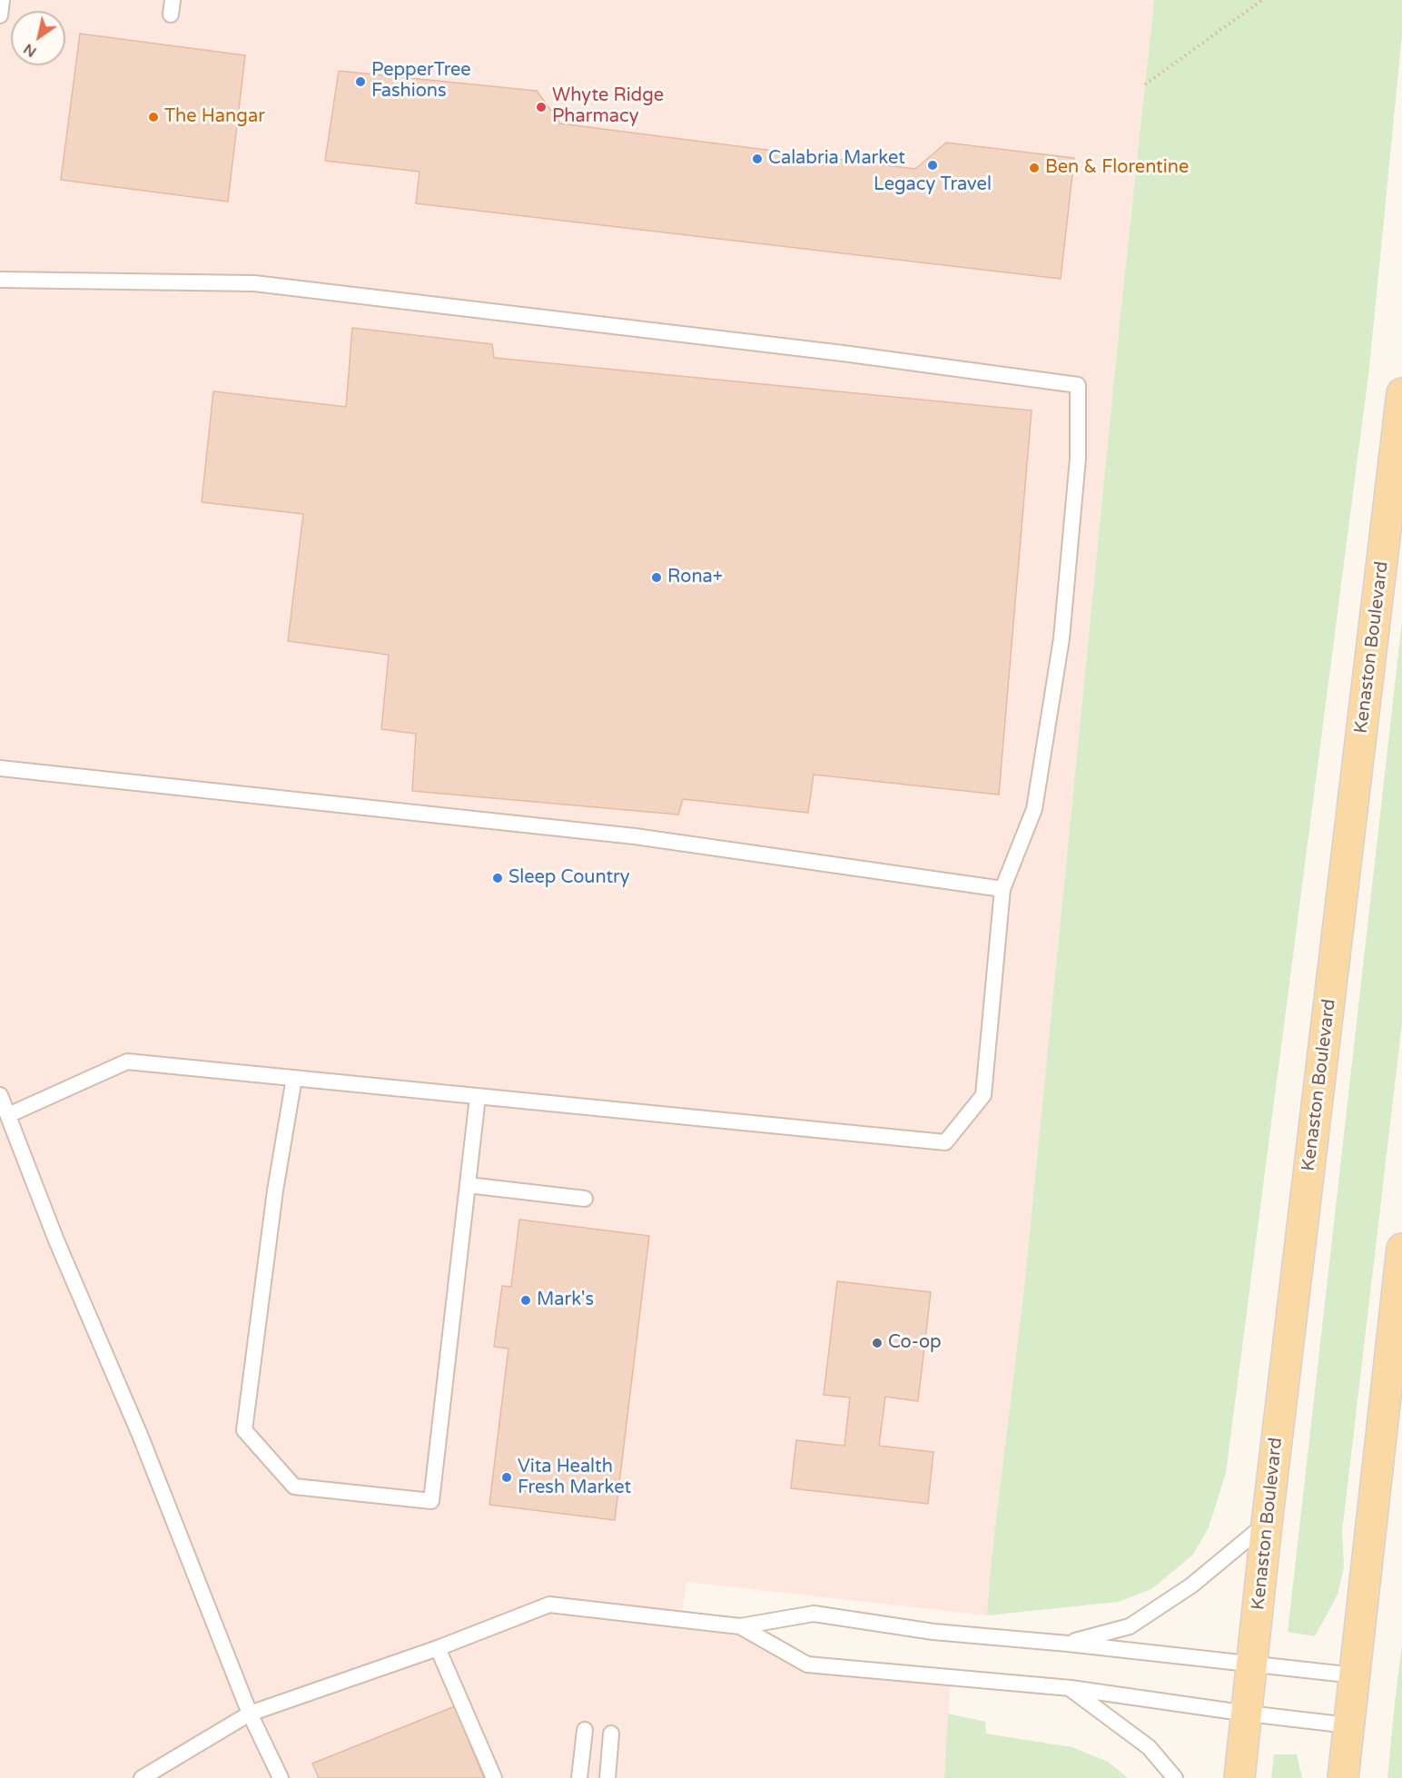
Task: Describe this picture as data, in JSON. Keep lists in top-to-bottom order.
{
  "streets": {
    "main road": ["Kenaston Boulevard"]
  },
  "places": [
    "PepperTree Fashions",
    "Whyte Ridge Pharmacy",
    "The Hangar",
    "Calabria Market",
    "Legacy Travel",
    "Ben & Florentine",
    "Rona+",
    "Sleep Country",
    "Mark's",
    "Co-op",
    "Vita Health Fresh Market"
  ],
  "north": "bottom left"
}
